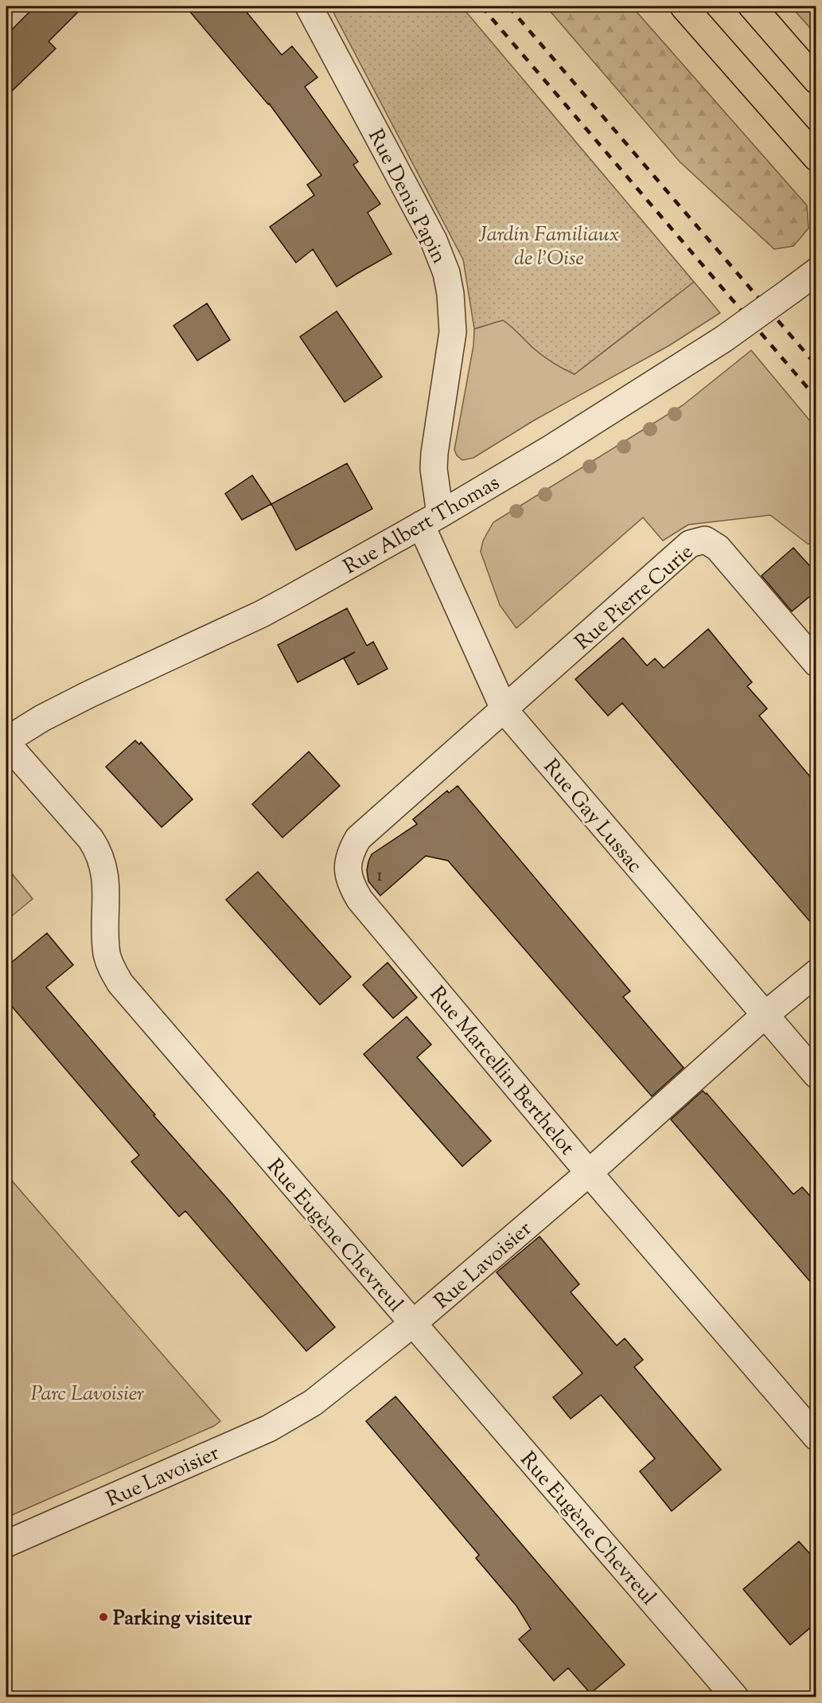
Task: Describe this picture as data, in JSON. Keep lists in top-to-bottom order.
{
  "streets": {
    "street": [
      "Rue Denis Papin",
      "Rue Albert Thomas",
      "Rue Pierre Curie",
      "Rue Gay Lussac",
      "Rue Marcellin Berthelot",
      "Rue Eugène Chevreul",
      "Rue Lavoisier"
    ]
  },
  "crossings": [
    ["Rue Denis Papin", "Rue Albert Thomas"],
    ["Rue Denis Papin", "Rue Gay Lussac"],
    ["Rue Albert Thomas", "Rue Gay Lussac"],
    ["Rue Albert Thomas", "Rue Eugène Chevreul"],
    ["Rue Pierre Curie", "Rue Gay Lussac"],
    ["Rue Pierre Curie", "Rue Marcellin Berthelot"],
    ["Rue Gay Lussac", "Rue Marcellin Berthelot"],
    ["Rue Gay Lussac", "Rue Lavoisier"],
    ["Rue Marcellin Berthelot", "Rue Lavoisier"],
    ["Rue Eugène Chevreul", "Rue Lavoisier"]
  ],
  "parks": ["Jardín Familiaux de l'Oise", "Parc Lavoisier"],
  "places": ["Parking visiteur"],
  "house_numbers": ["1"]
}
